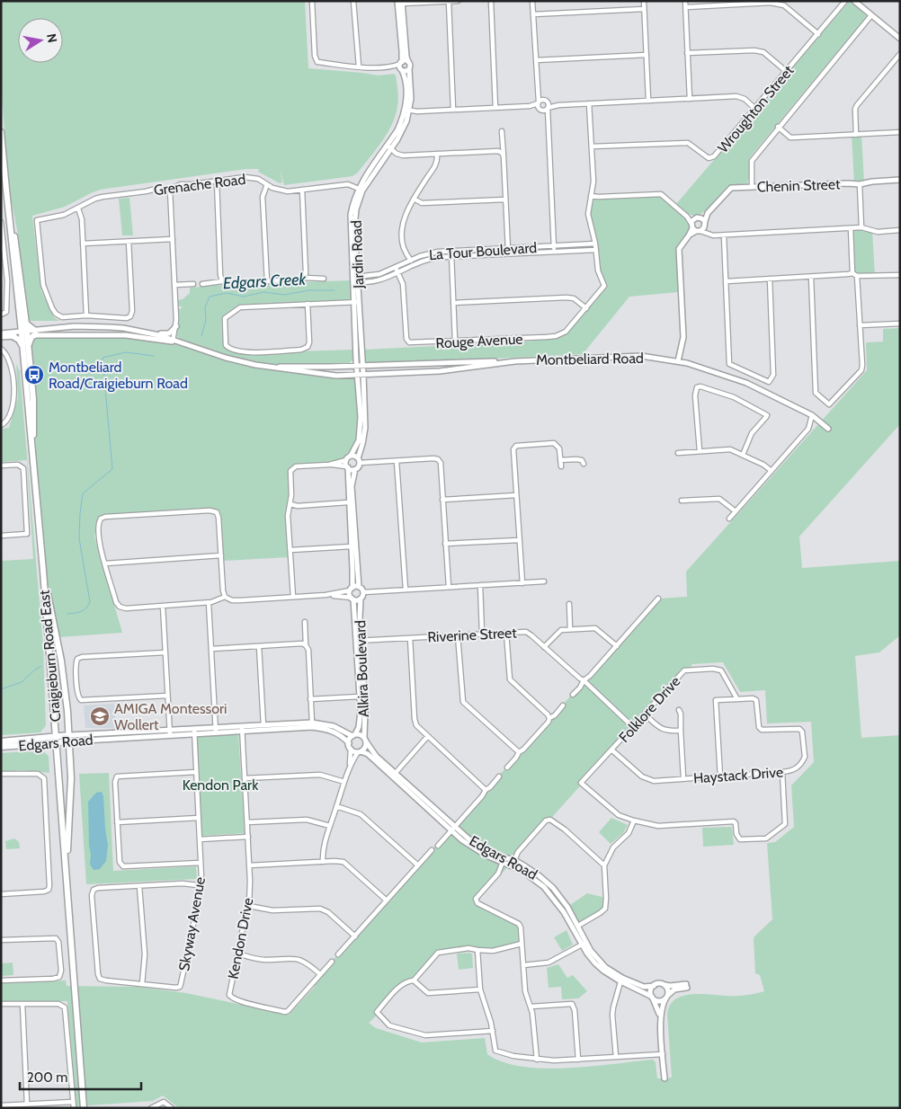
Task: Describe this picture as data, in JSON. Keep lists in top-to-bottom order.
{
  "streets": {
    "main road": ["Craigieburn Road East", "Edgars Road"],
    "street": [
      "Wroughton Street",
      "Grenache Road",
      "Chenin Street",
      "La Tour Boulevard",
      "Jardin Road",
      "Rouge Avenue",
      "Montbeliard Road",
      "Riverine Street",
      "Alkira Boulevard",
      "Folklore Drive",
      "Haystack Drive",
      "Skyway Avenue",
      "Kendon Drive"
    ]
  },
  "crossings": [
    ["Grenache Road", "Jardin Road"],
    ["La Tour Boulevard", "Jardin Road"],
    ["La Tour Boulevard", "Rouge Avenue"],
    ["Jardin Road", "Montbeliard Road"],
    ["Riverine Street", "Alkira Boulevard"],
    ["Riverine Street", "Folklore Drive"],
    ["Craigieburn Road East", "Edgars Road"],
    ["Alkira Boulevard", "Edgars Road"],
    ["Folklore Drive", "Haystack Drive"],
    ["Edgars Road", "Skyway Avenue"],
    ["Edgars Road", "Kendon Drive"]
  ],
  "water": ["Edgars Creek"],
  "parks": ["Kendon Park"],
  "places": {
    "bus stop": ["Montbeliard Road/Craigieburn Road"],
    "school or university": ["AMIGA Montessori Wollert"]
  },
  "scale_bar": "200 m",
  "north": "right"
}
